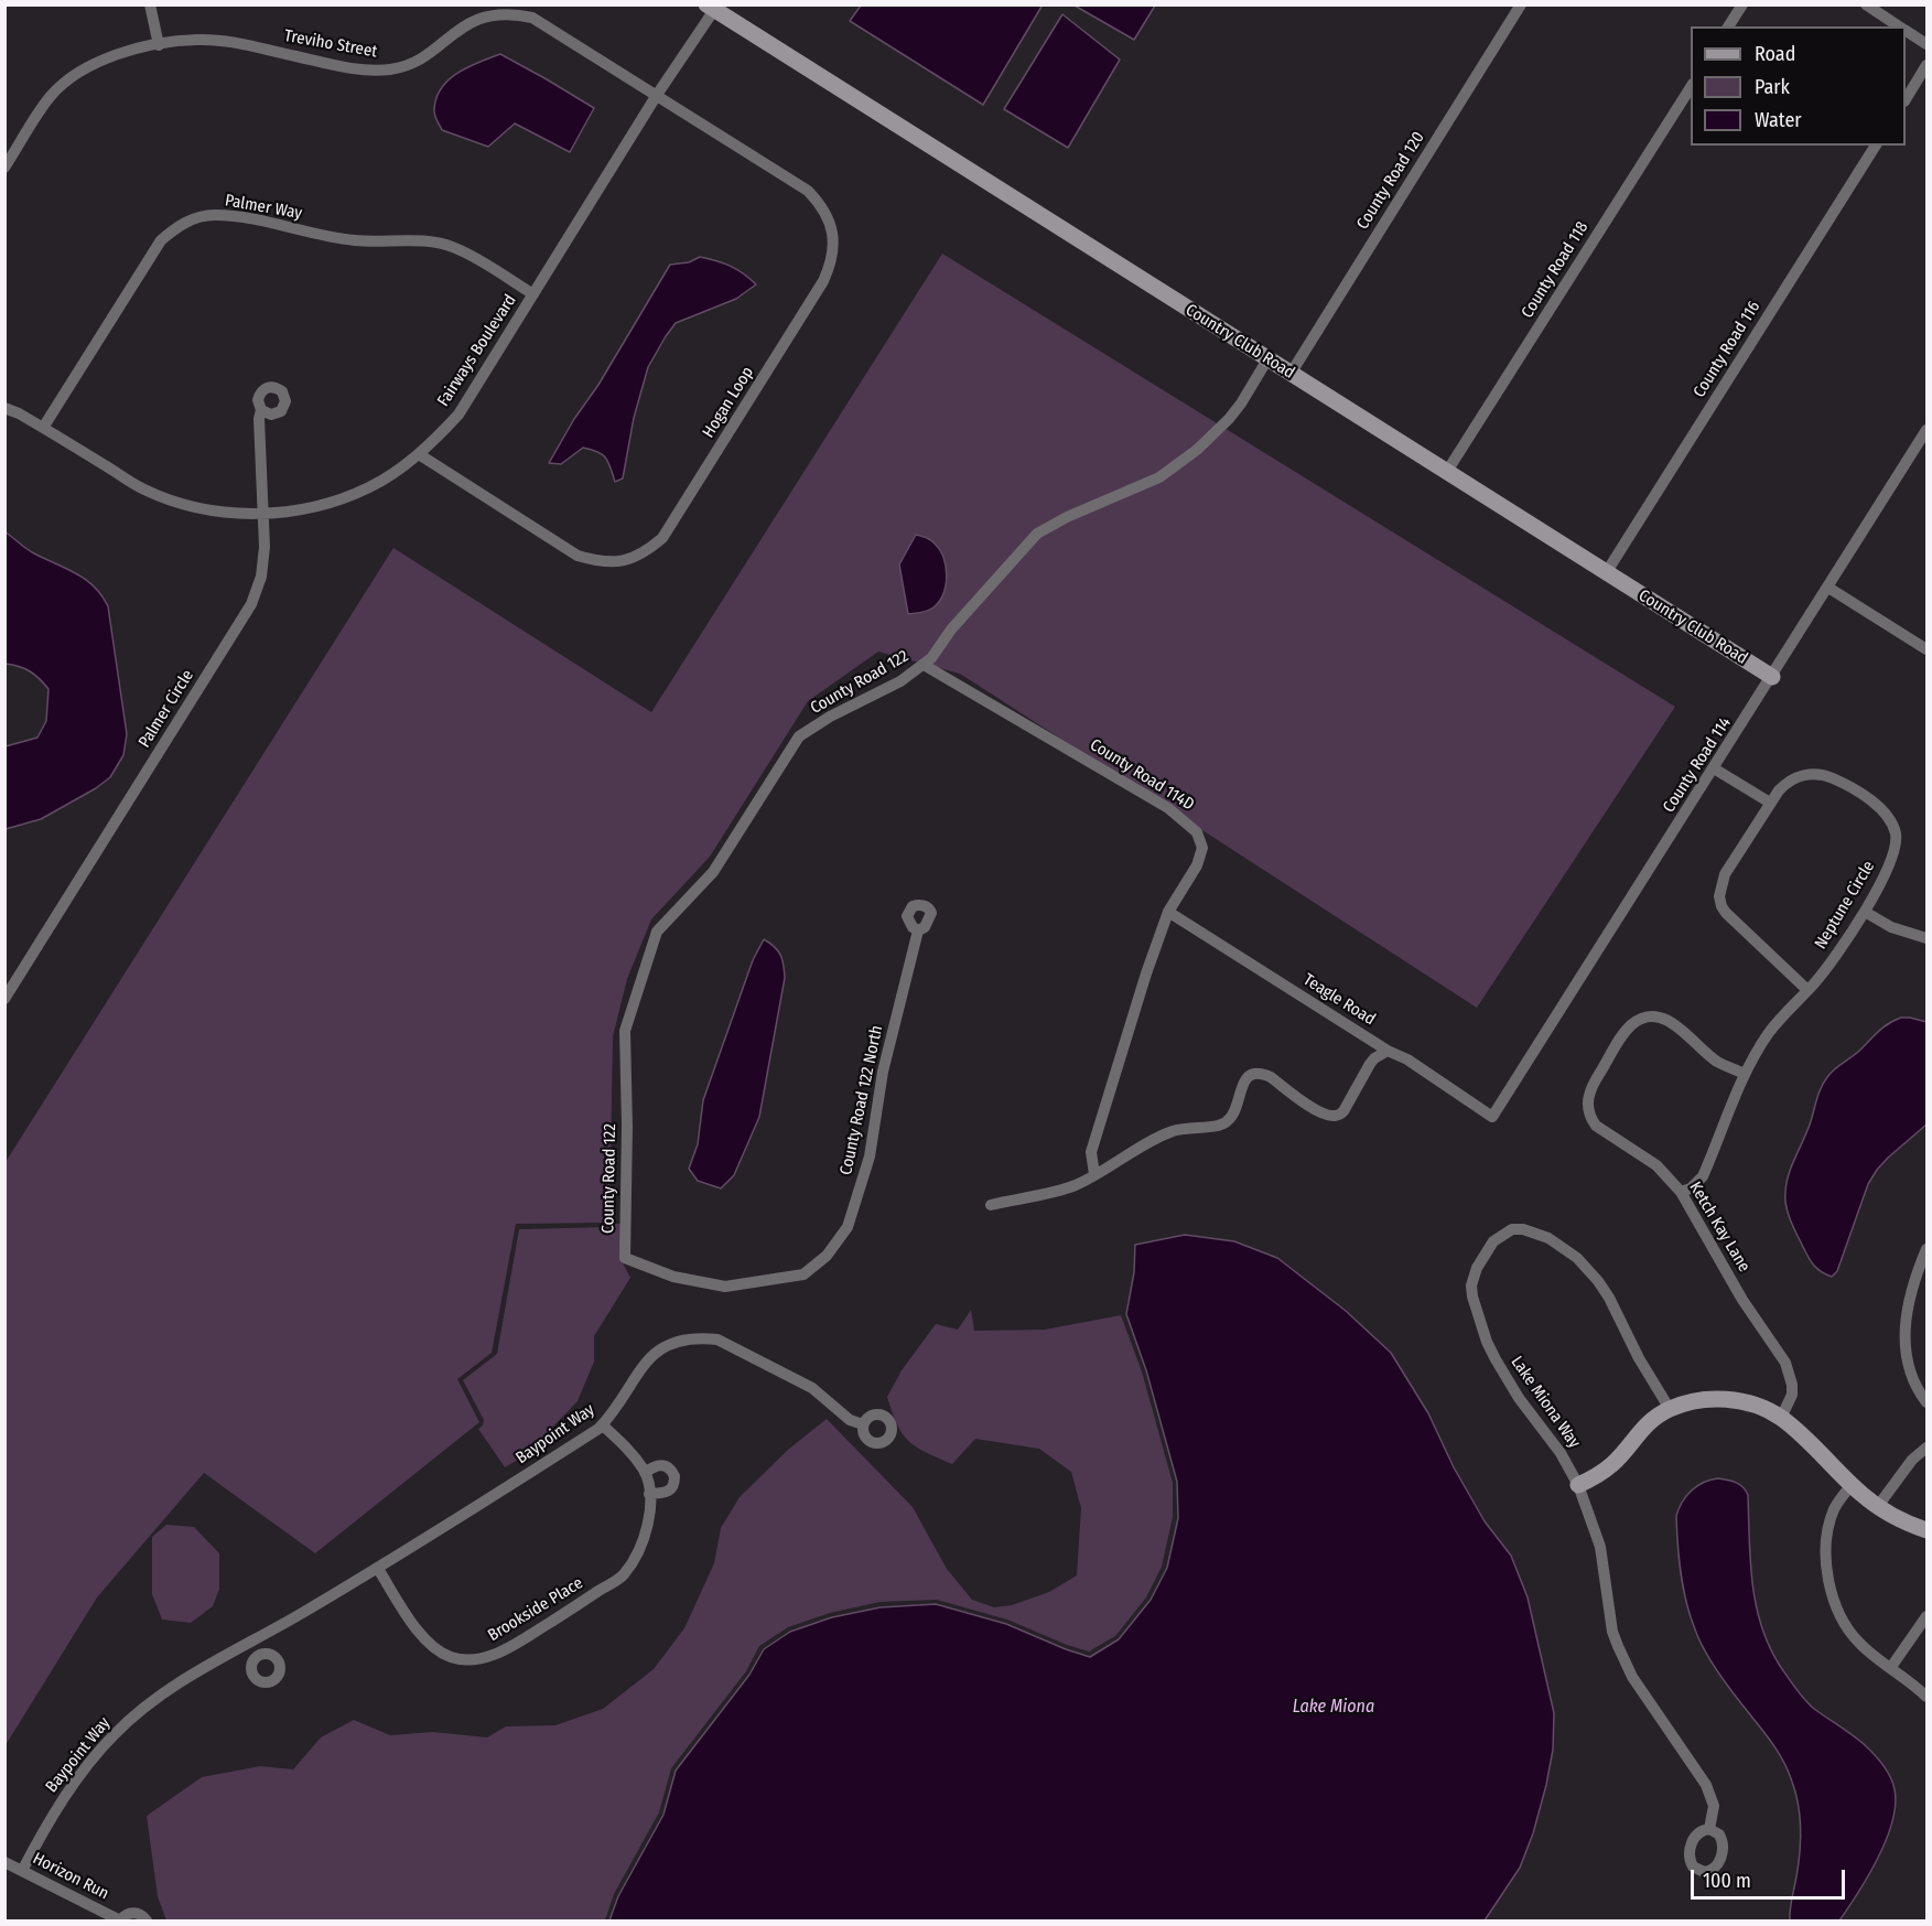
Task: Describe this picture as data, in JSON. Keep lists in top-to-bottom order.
{
  "streets": {
    "street": [
      "Treviho Street",
      "County Road 120",
      "Palmer Way",
      "County Road 118",
      "Country Club Road",
      "County Road 116",
      "Fairways Boulevard",
      "Hogan Loop",
      "County Road 122",
      "Palmer Circle",
      "County Road 114",
      "County Road 114D",
      "Neptune Circle",
      "Teagle Road",
      "County Road 122 North",
      "Ketch Kay Lane",
      "Lake Miona Way",
      "Baypoint Way",
      "Brookside Place",
      "Horizon Run"
    ]
  },
  "crossings": [
    ["Treviho Street", "Fairways Boulevard"],
    ["Treviho Street", "Hogan Loop"],
    ["County Road 120", "Country Club Road"],
    ["Palmer Way", "Fairways Boulevard"],
    ["County Road 118", "Country Club Road"],
    ["Country Club Road", "County Road 116"],
    ["Country Club Road", "Fairways Boulevard"],
    ["Country Club Road", "County Road 122"],
    ["Country Club Road", "County Road 114"],
    ["Fairways Boulevard", "Hogan Loop"],
    ["Fairways Boulevard", "Palmer Circle"],
    ["County Road 122", "County Road 114D"],
    ["County Road 122", "County Road 122 North"],
    ["County Road 114", "Teagle Road"],
    ["County Road 114D", "Teagle Road"],
    ["Neptune Circle", "Ketch Kay Lane"],
    ["Baypoint Way", "Brookside Place"],
    ["Baypoint Way", "Horizon Run"]
  ],
  "water": ["Lake Miona"],
  "legend": ["Road", "Park", "Water"],
  "scale_bar": "100 m"
}
